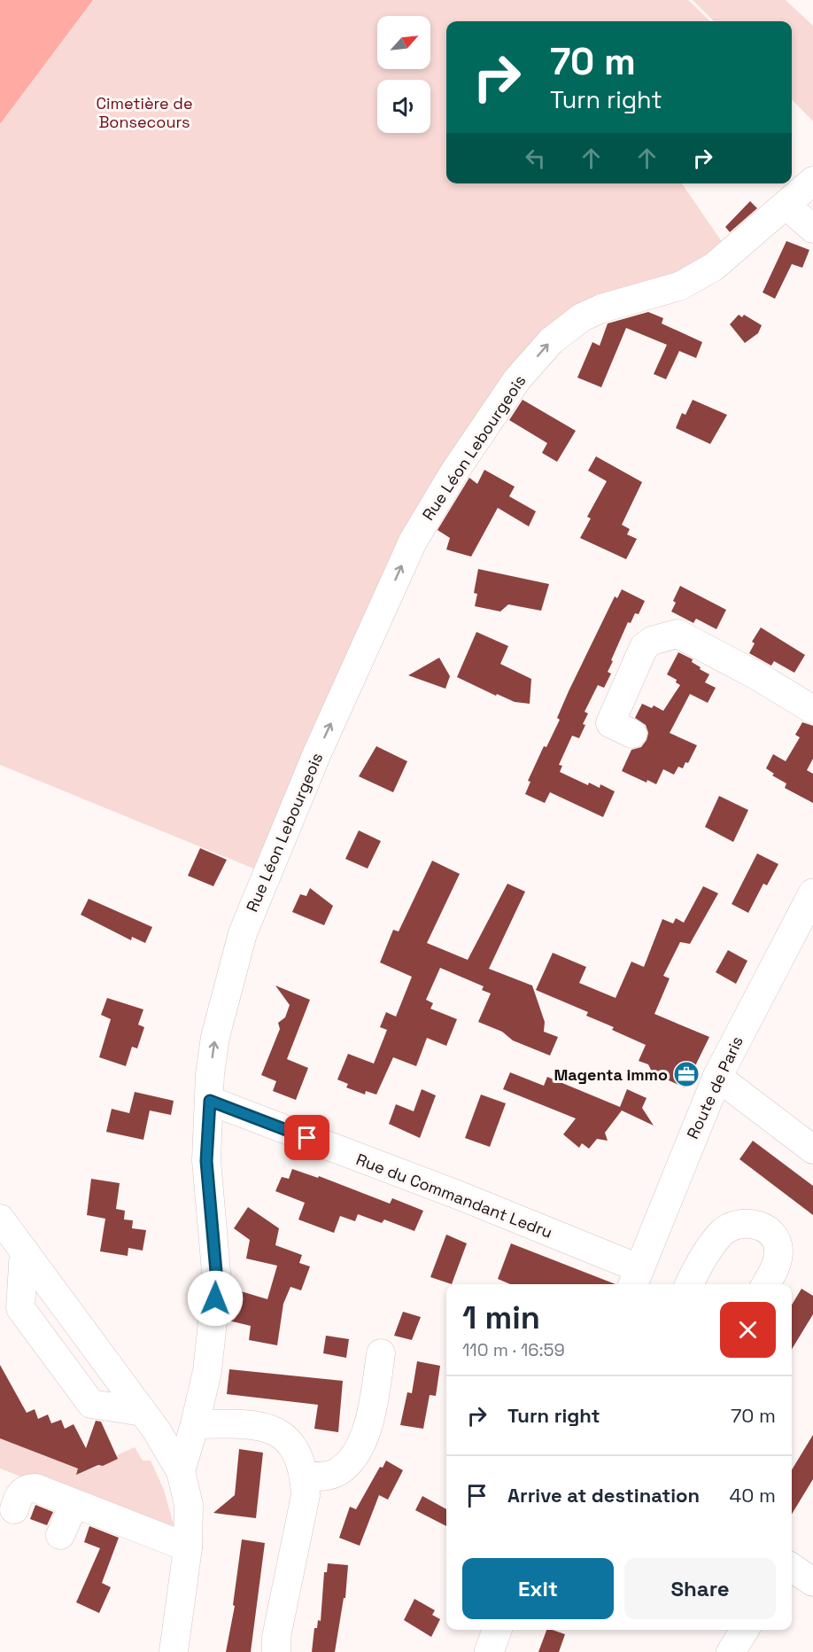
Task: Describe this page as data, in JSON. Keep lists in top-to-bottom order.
{
  "streets": {
    "main road": ["Route de Paris"],
    "street": ["Rue Léon Lebourgeois", "Rue du Commandant Ledru"]
  },
  "crossings": [
    ["Rue Léon Lebourgeois", "Rue du Commandant Ledru"],
    ["Route de Paris", "Rue du Commandant Ledru"]
  ],
  "one_way": ["Rue Léon Lebourgeois"],
  "parks": ["Cimetière de Bonsecours"],
  "places": {
    "office": ["Magenta immo"]
  },
  "north": "top right",
  "page": {
    "turn": ["70 m", "Turn right"],
    "heading": ["1 min", "110 m · 16:59"],
    "list": [
      {
        "name": "Turn right",
        "value": "70 m"
      },
      {
        "name": "Arrive at destination",
        "value": "40 m"
      }
    ],
    "buttons": ["Exit", "Share"]
  }
}
